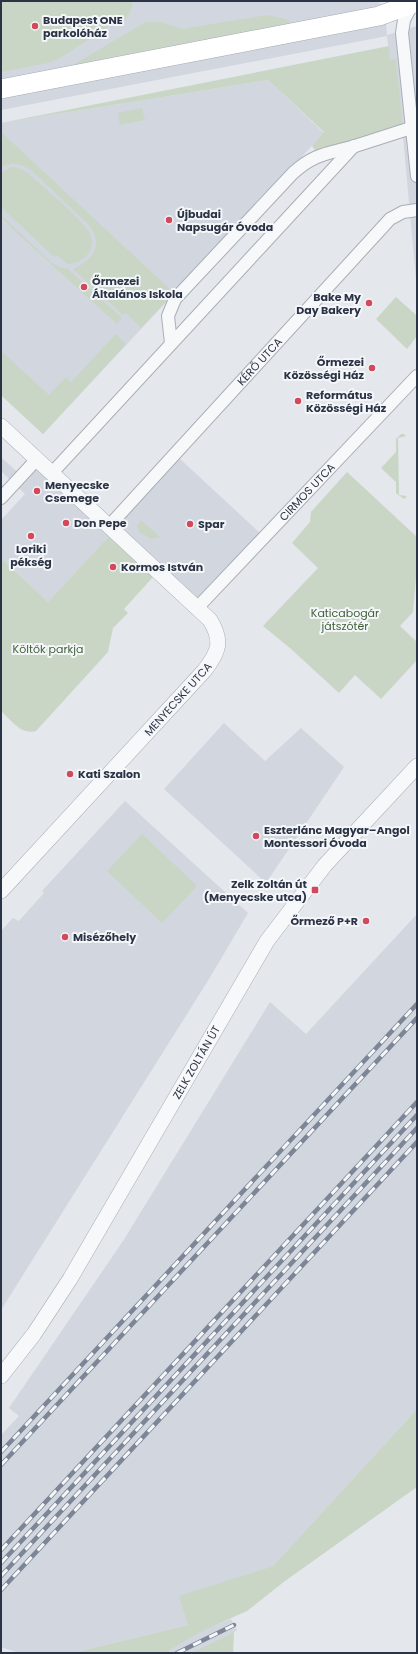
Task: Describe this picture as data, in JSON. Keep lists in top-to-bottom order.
{
  "streets": {
    "street": [
      "KÉRŐ UTCA",
      "CIRMOS UTCA",
      "MENYECSKE UTCA",
      "ZELK ZOLTÁN ÚT"
    ]
  },
  "crossings": [
    ["KÉRŐ UTCA", "MENYECSKE UTCA"],
    ["CIRMOS UTCA", "MENYECSKE UTCA"]
  ],
  "parks": ["Katicabogár játszótér", "Költők parkja"],
  "places": {
    "other": [
      "Budapest ONE parkolóház",
      "Újbudai Napsugár Óvoda",
      "Őrmezei Általános Iskola",
      "Bake My Day Bakery",
      "Őrmezei Közösségi Ház",
      "Református Közösségi Ház",
      "Menyecske Csemege",
      "Don Pepe",
      "Spar",
      "Loriki pékség",
      "Kormos István",
      "Kati Szalon",
      "Eszterlánc Magyar–Angol Montessori Óvoda",
      "Őrmező P+R",
      "Misézőhely"
    ],
    "transit": ["Zelk Zoltán út (Menyecske utca)"]
  }
}
